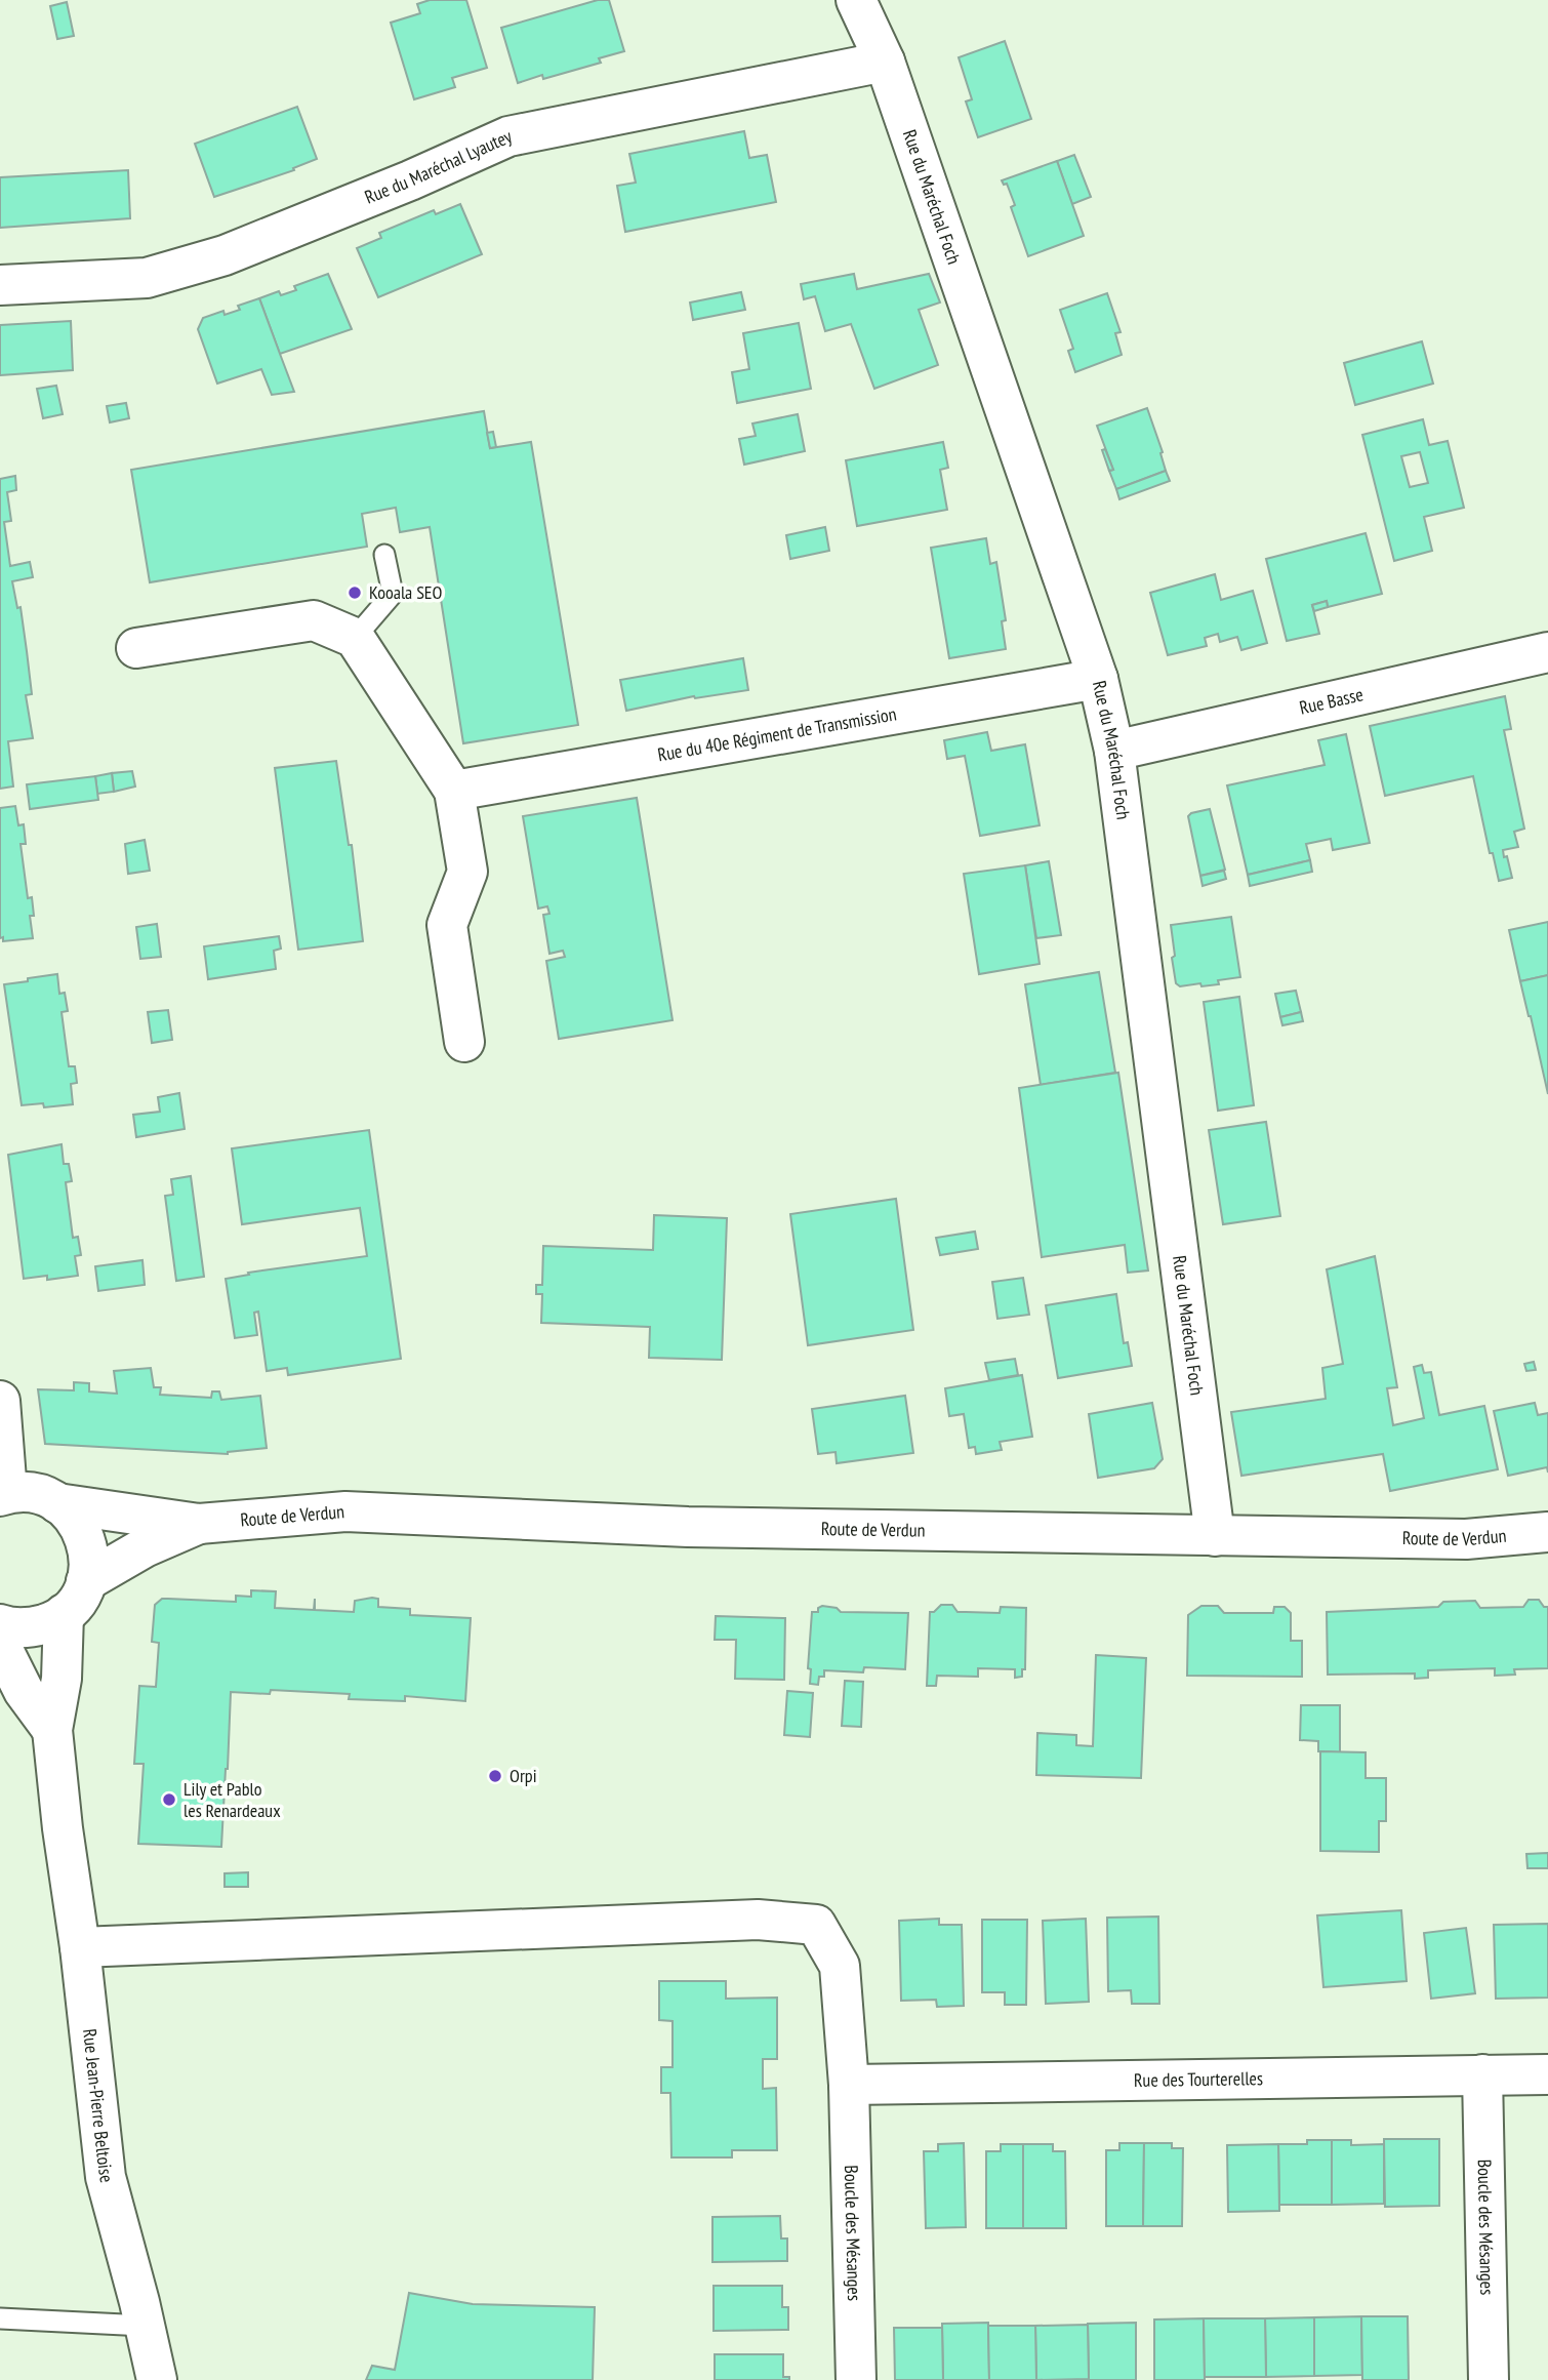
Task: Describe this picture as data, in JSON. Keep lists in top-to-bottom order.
{
  "streets": {
    "street": [
      "Rue du Maréchal Lyautey",
      "Rue du Maréchal Foch",
      "Rue Basse",
      "Rue du 40e Régiment de Transmission",
      "Route de Verdun",
      "Rue des Tourterelles",
      "Rue Jean-Pierre Beltoise",
      "Boucle des Mésanges"
    ]
  },
  "crossings": [
    ["Rue du Maréchal Lyautey", "Rue du Maréchal Foch"],
    ["Rue du Maréchal Foch", "Rue Basse"],
    ["Rue du Maréchal Foch", "Rue du 40e Régiment de Transmission"],
    ["Rue du Maréchal Foch", "Route de Verdun"],
    ["Rue des Tourterelles", "Boucle des Mésanges"],
    ["Rue Jean-Pierre Beltoise", "Boucle des Mésanges"]
  ],
  "places": ["Kooala SEO", "Orpi", "Lily et Pablo les Renardeaux"]
}
